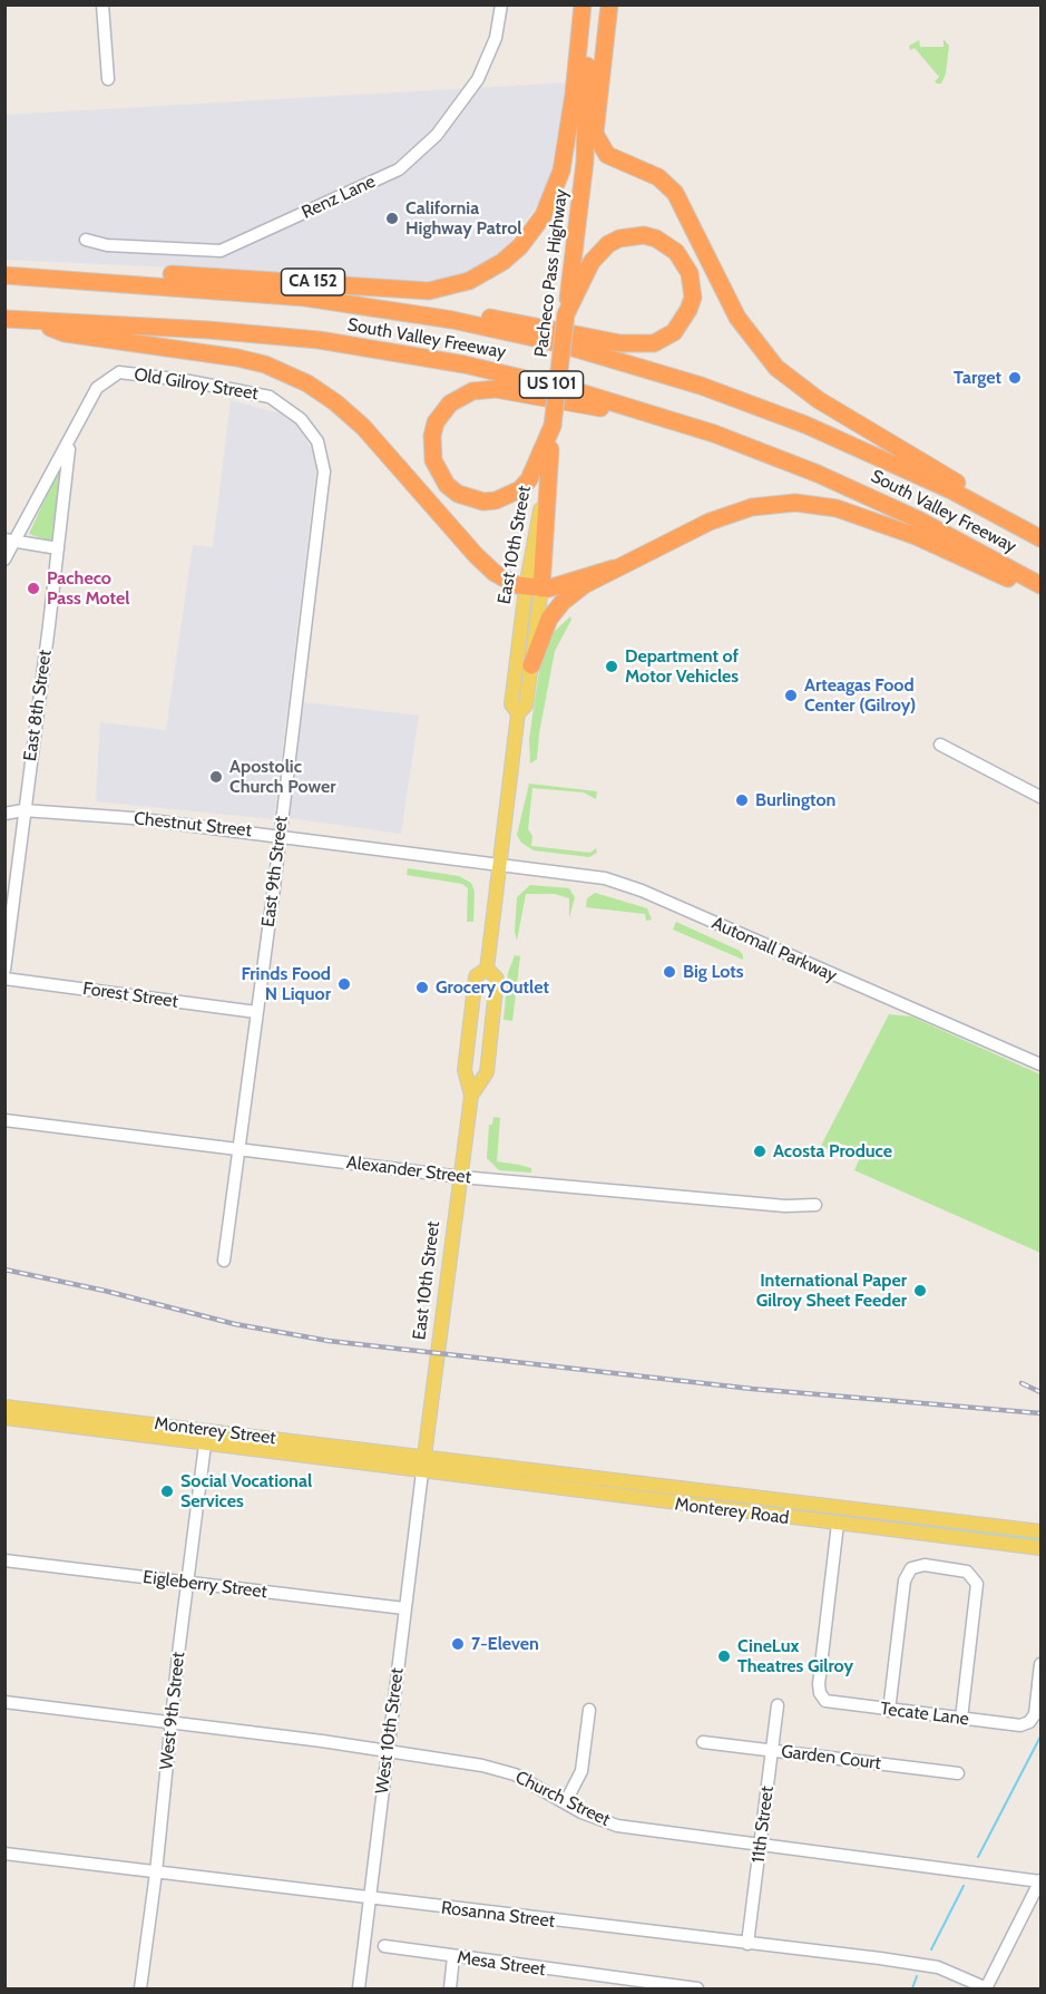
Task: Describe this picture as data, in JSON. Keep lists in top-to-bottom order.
{
  "streets": {
    "highway": [
      "Pacheco Pass Highway",
      "CA 152",
      "South Valley Freeway",
      "US 101",
      "East 10th Street"
    ],
    "main road": ["Monterey Street", "Monterey Road"],
    "street": [
      "Renz Lane",
      "Old Gilroy Street",
      "East 8th Street",
      "Chestnut Street",
      "East 9th Street",
      "Automall Parkway",
      "Forest Street",
      "Alexander Street",
      "Eigleberry Street",
      "West 9th Street",
      "Tecate Lane",
      "West 10th Street",
      "Garden Court",
      "Church Street",
      "11th Street",
      "Rosanna Street",
      "Mesa Street"
    ]
  },
  "crossings": [
    ["Pacheco Pass Highway", "East 10th Street"],
    ["CA 152", "South Valley Freeway"],
    ["Old Gilroy Street", "East 8th Street"],
    ["Old Gilroy Street", "East 9th Street"],
    ["East 10th Street", "Chestnut Street"],
    ["East 10th Street", "Automall Parkway"],
    ["East 10th Street", "Alexander Street"],
    ["East 10th Street", "Monterey Street"],
    ["East 10th Street", "Monterey Road"],
    ["East 10th Street", "West 10th Street"],
    ["East 8th Street", "Chestnut Street"],
    ["Chestnut Street", "East 9th Street"],
    ["Chestnut Street", "Automall Parkway"],
    ["East 9th Street", "Forest Street"],
    ["East 9th Street", "Alexander Street"],
    ["Monterey Street", "Monterey Road"],
    ["Monterey Street", "West 9th Street"],
    ["Monterey Street", "West 10th Street"],
    ["Monterey Road", "Tecate Lane"],
    ["Monterey Road", "West 10th Street"],
    ["Eigleberry Street", "West 9th Street"],
    ["Eigleberry Street", "West 10th Street"],
    ["West 9th Street", "Church Street"],
    ["West 9th Street", "Rosanna Street"],
    ["West 10th Street", "Church Street"],
    ["West 10th Street", "Rosanna Street"],
    ["Garden Court", "11th Street"],
    ["Church Street", "11th Street"],
    ["11th Street", "Rosanna Street"]
  ],
  "places": [
    "California Highway Patrol",
    "Target",
    "Pacheco Pass Motel",
    "Department of Motor Vehicles",
    "Arteagas Food Center (Gilroy)",
    "Apostolic Church Power",
    "Burlington",
    "Big Lots",
    "Frinds Food N Liquor",
    "Grocery Outlet",
    "Acosta Produce",
    "International Paper Gilroy Sheet Feeder",
    "Social Vocational Services",
    "7-Eleven",
    "CineLux Theatres Gilroy"
  ]
}
